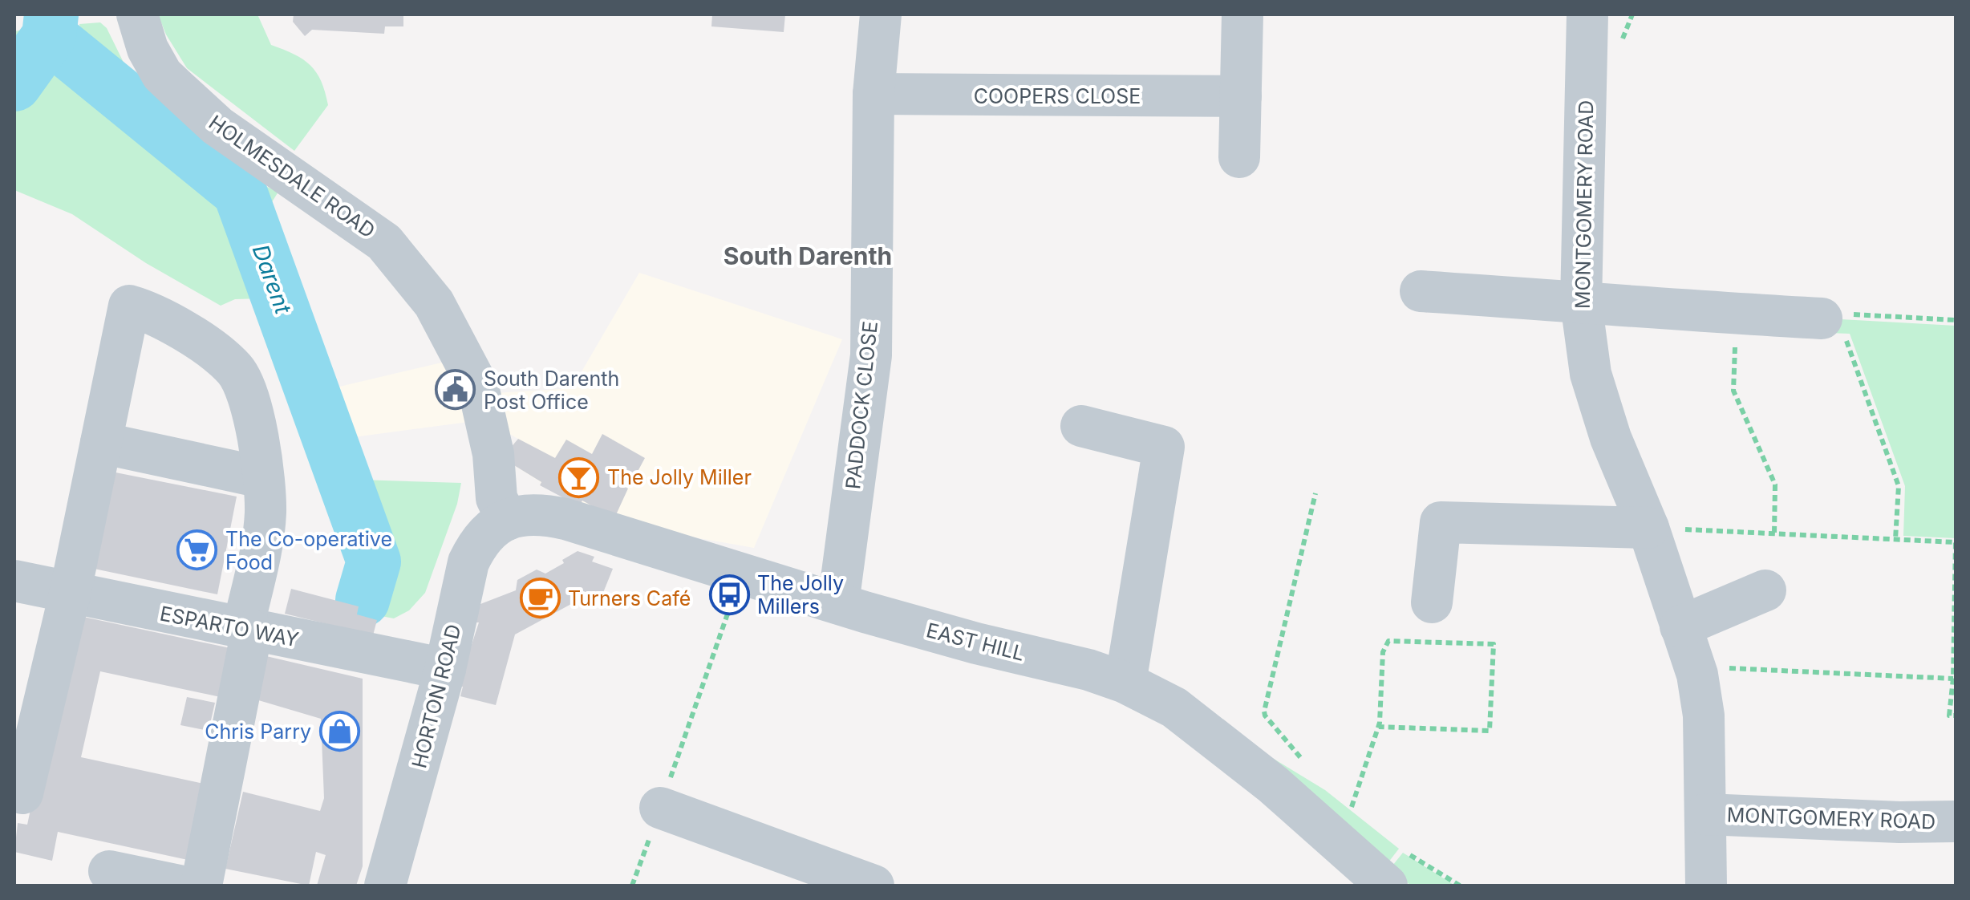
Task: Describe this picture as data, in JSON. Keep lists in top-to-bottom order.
{
  "streets": {
    "street": [
      "COOPERS CLOSE",
      "HOLMESDALE ROAD",
      "MONTGOMERY ROAD",
      "PADDOCK CLOSE",
      "ESPARTO WAY",
      "EAST HILL",
      "HORTON ROAD"
    ]
  },
  "crossings": [
    ["COOPERS CLOSE", "PADDOCK CLOSE"],
    ["HOLMESDALE ROAD", "EAST HILL"],
    ["HOLMESDALE ROAD", "HORTON ROAD"],
    ["PADDOCK CLOSE", "EAST HILL"],
    ["ESPARTO WAY", "HORTON ROAD"],
    ["EAST HILL", "HORTON ROAD"]
  ],
  "districts": ["South Darenth"],
  "water": ["Darent"],
  "places": {
    "public building": ["South Darenth Post Office"],
    "bar": ["The Jolly Miller"],
    "supermarket": ["The Co-operative Food"],
    "bus stop": ["The Jolly Millers"],
    "cafe": ["Turners Café"],
    "shop": ["Chris Parry"]
  }
}
